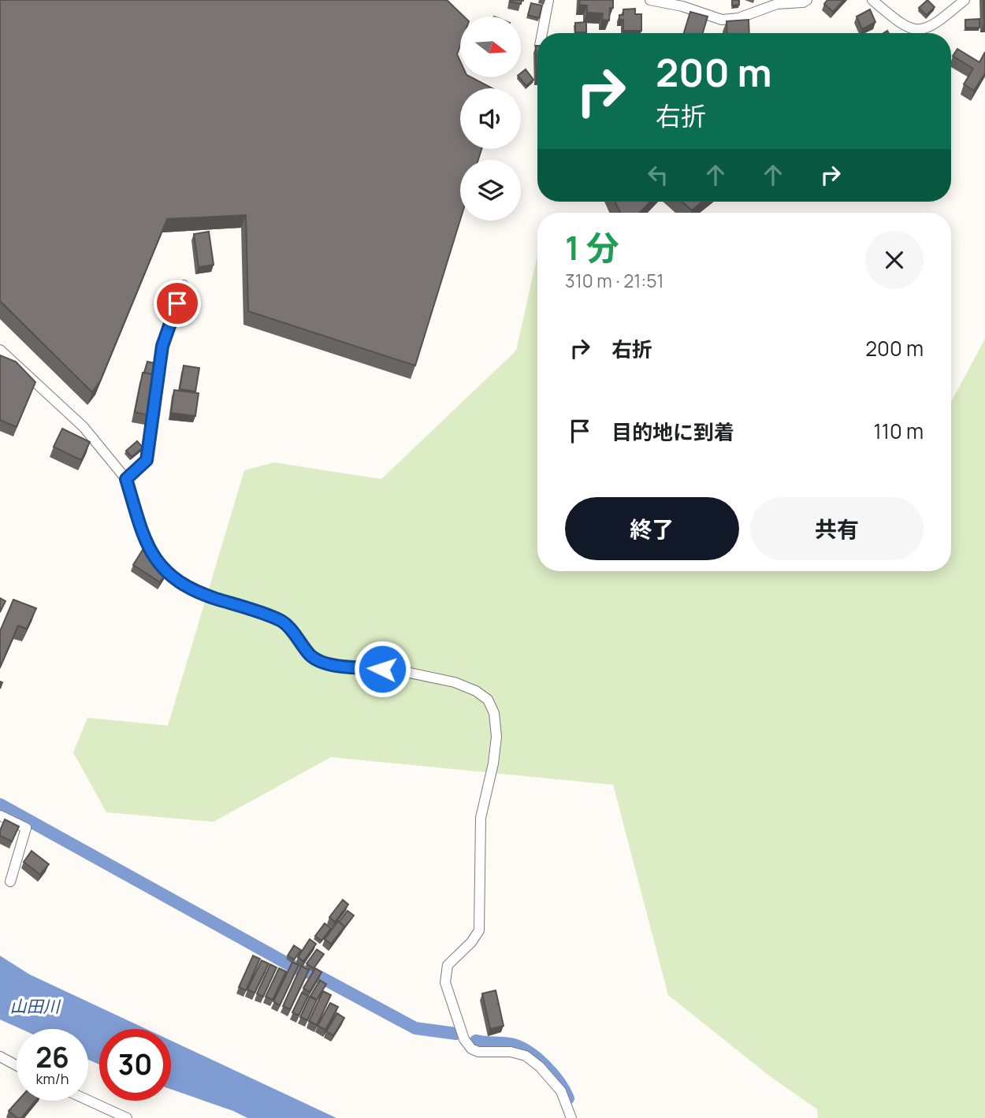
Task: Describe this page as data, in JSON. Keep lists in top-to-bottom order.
{
  "water": ["山田川"],
  "north": "right",
  "page": {
    "turn": ["200 m", "右折"],
    "heading": ["1 分", "310 m · 21:51"],
    "list": [
      {
        "name": "右折",
        "value": "200 m"
      },
      {
        "name": "目的地に到着",
        "value": "110 m"
      }
    ],
    "buttons": ["終了", "共有"],
    "speed": "26 km/h",
    "limit": "30"
  }
}
